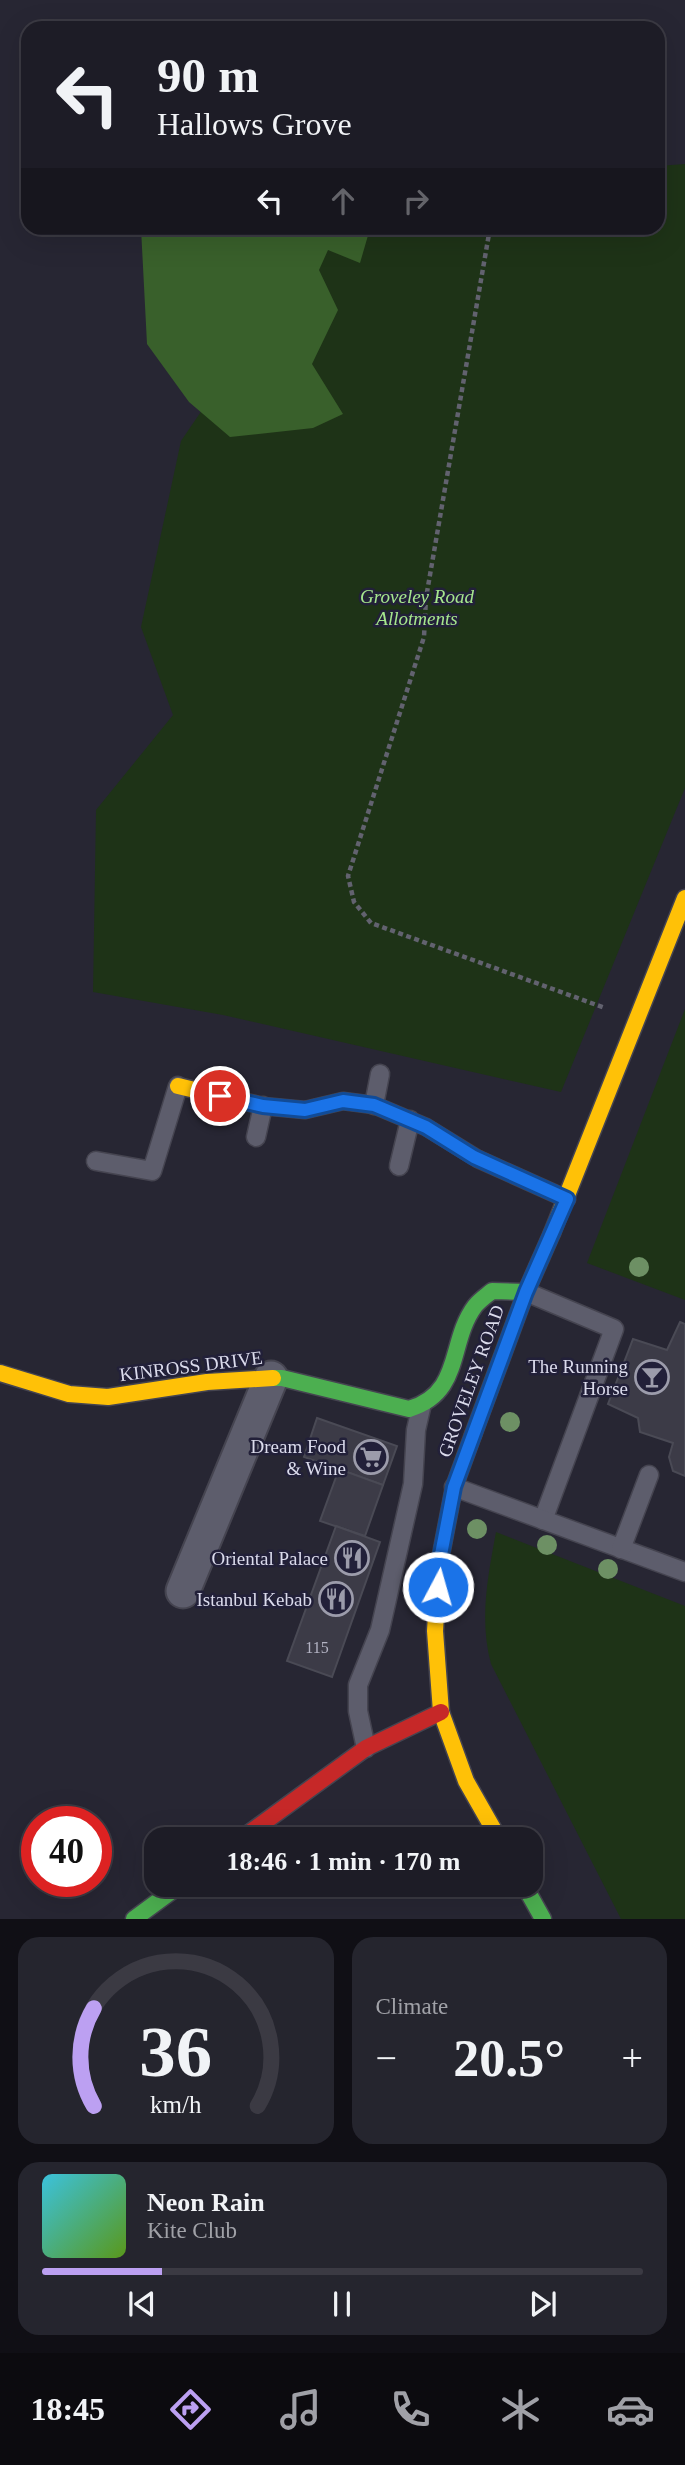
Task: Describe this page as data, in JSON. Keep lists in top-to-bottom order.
{
  "streets": {
    "street": ["KINROSS DRIVE", "GROVELEY ROAD"]
  },
  "parks": ["Groveley Road Allotments"],
  "places": {
    "bar": ["The Running Horse"],
    "supermarket": ["Dream Food & Wine"],
    "restaurant": ["Oriental Palace", "Istanbul Kebab"]
  },
  "house_numbers": ["115"],
  "page": {
    "turn": ["90 m", "Hallows Grove"],
    "limit": "40",
    "trip": "18:46 · 1 min · 170 m",
    "tile": "Climate",
    "heat": ["−", "20.5°", "+"],
    "song": ["Neon Rain", "Kite Club"],
    "tabs": "18:45",
    "gauge": ["36", "km/h"]
  }
}
